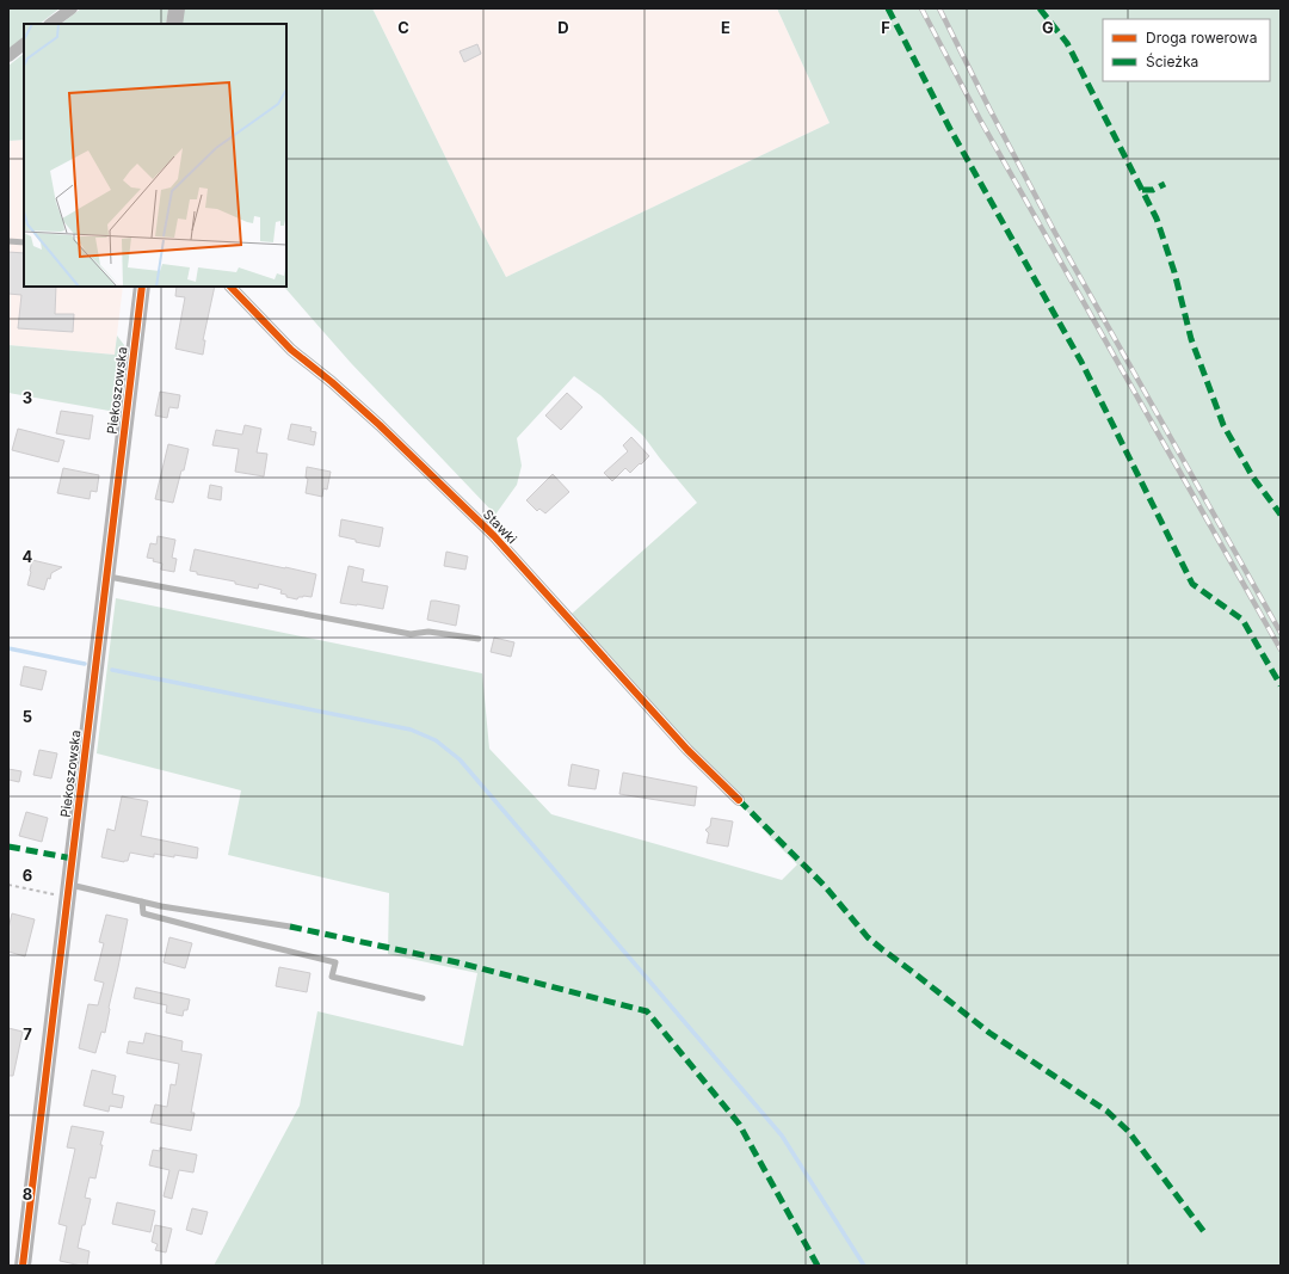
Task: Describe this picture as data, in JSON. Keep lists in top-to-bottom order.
{
  "streets": {
    "main road": ["Piekoszowska"],
    "street": ["Stawki"]
  },
  "legend": ["Droga rowerowa", "Ścieżka"],
  "grid": {
    "columns": [
      "C",
      "D",
      "E",
      "F",
      "G"
    ],
    "rows": [
      "3",
      "4",
      "5",
      "6",
      "7",
      "8"
    ]
  }
}
